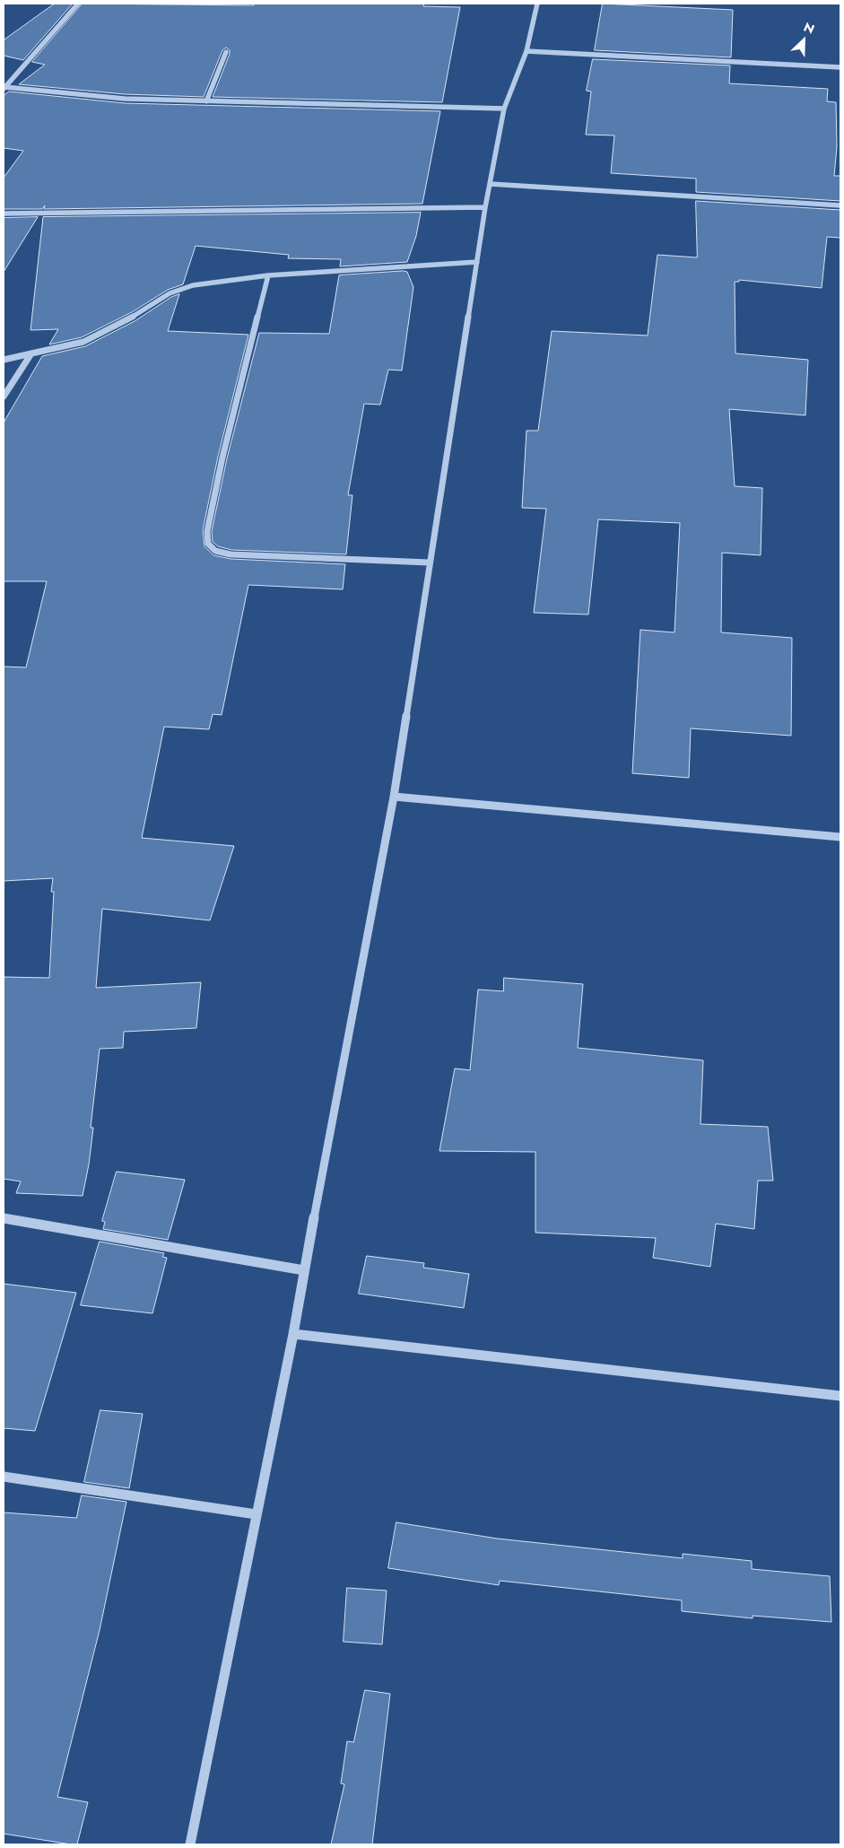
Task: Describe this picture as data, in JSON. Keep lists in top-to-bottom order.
{
  "north": "top right"
}
